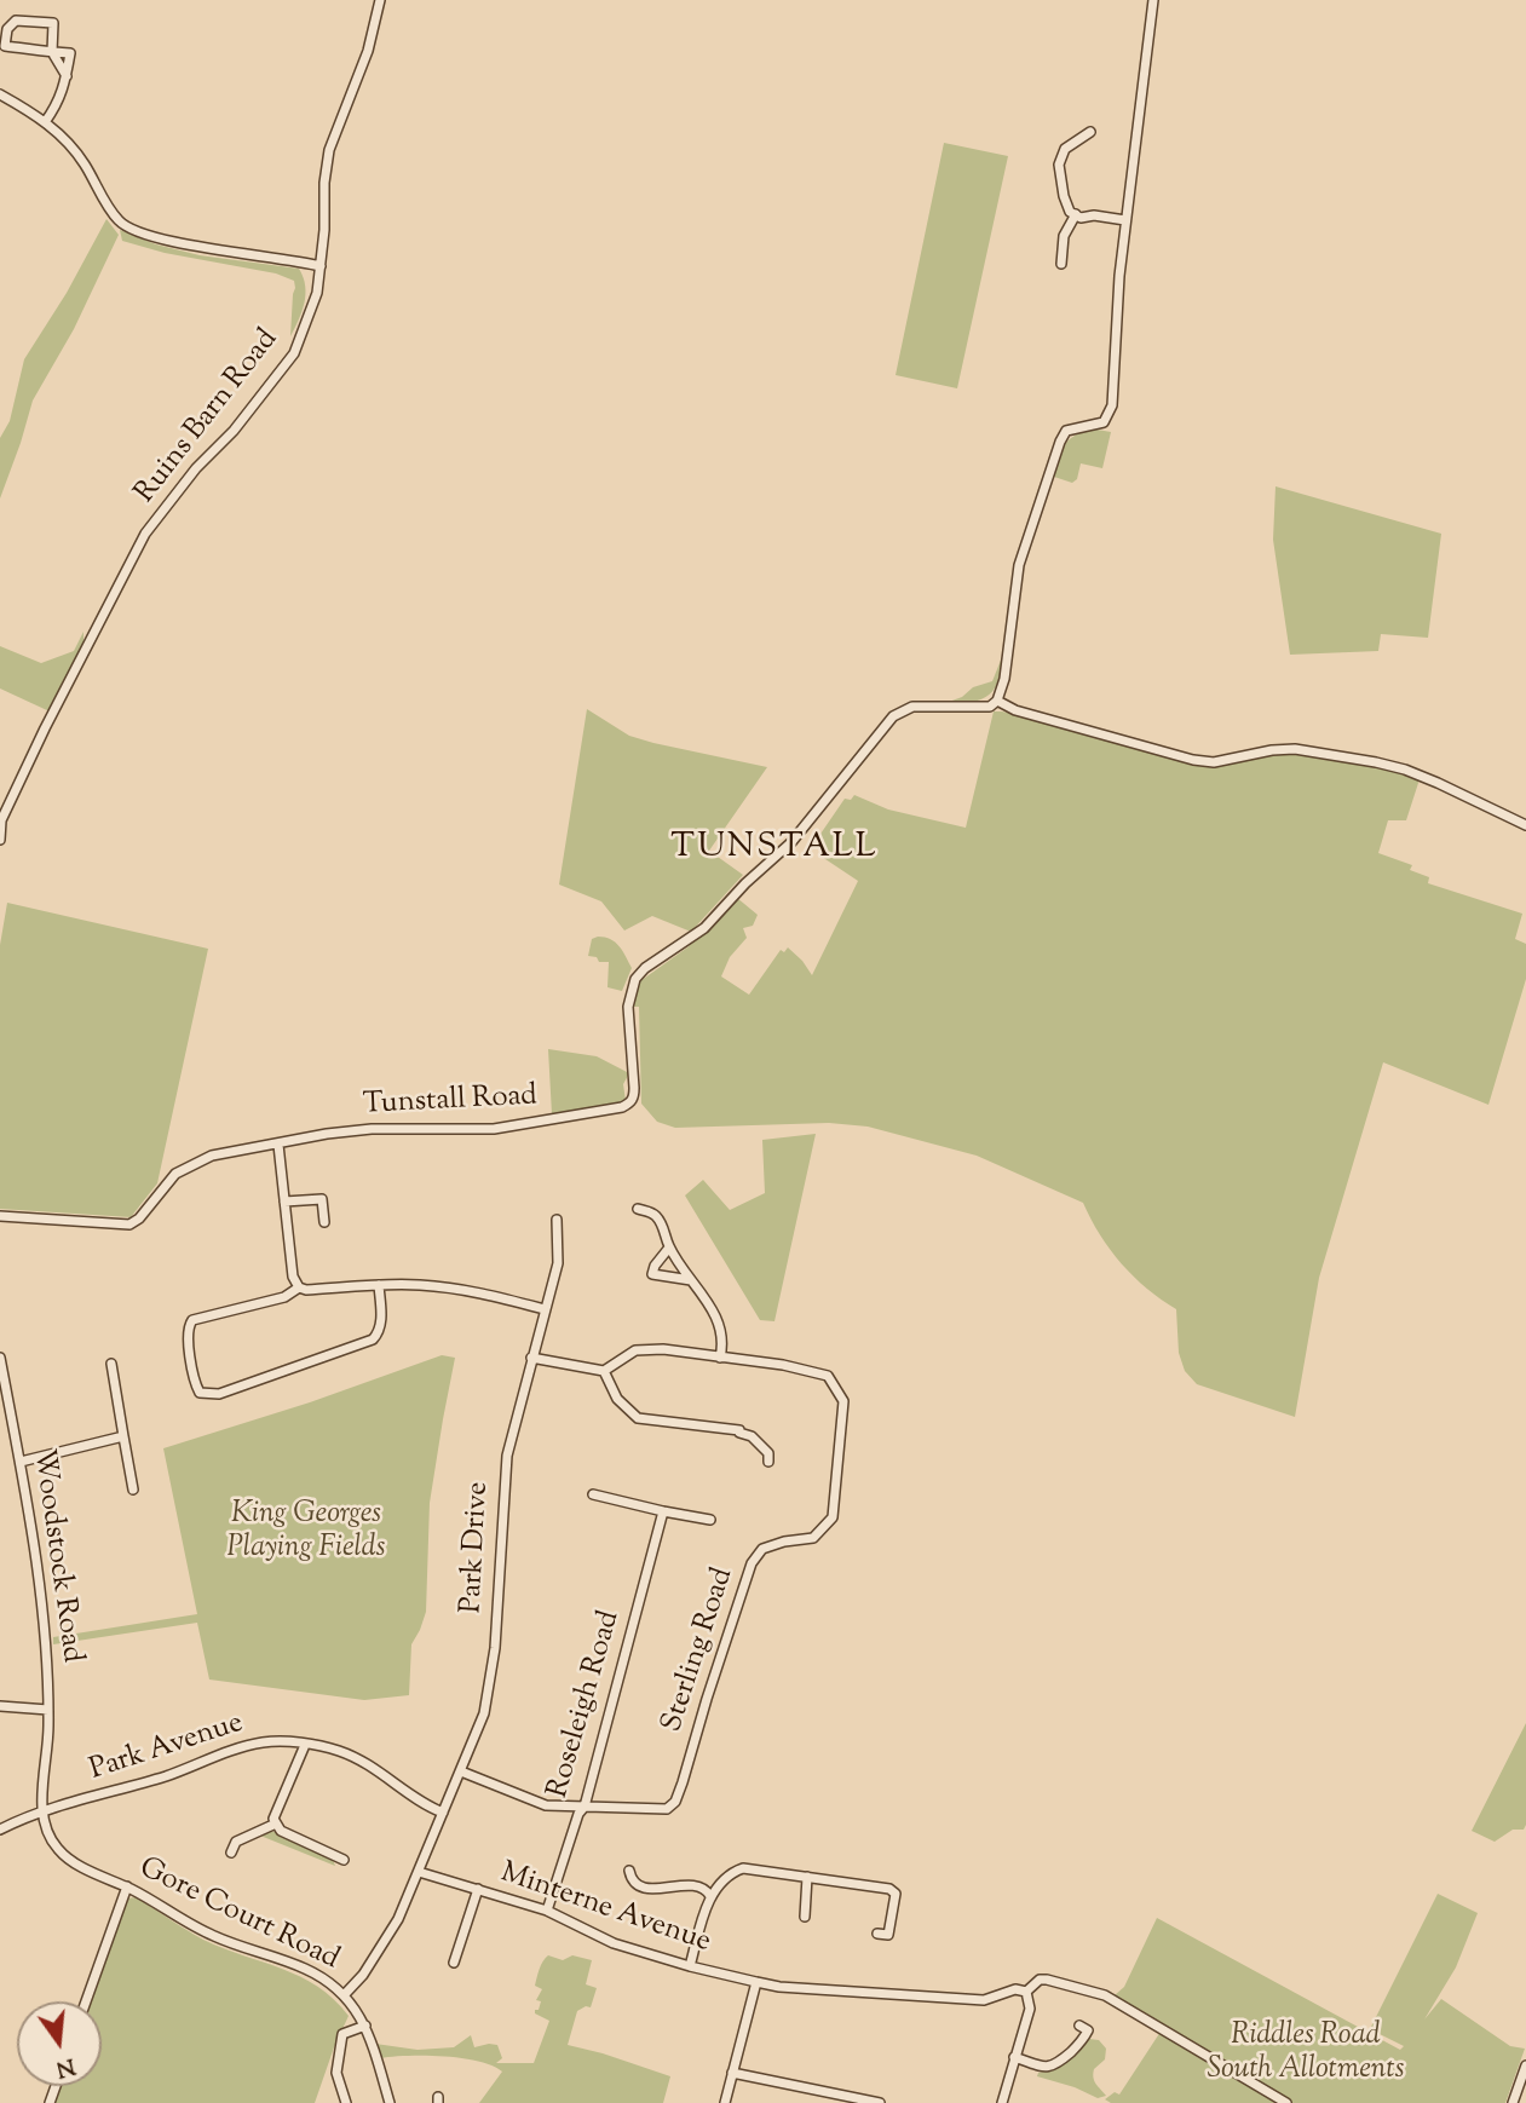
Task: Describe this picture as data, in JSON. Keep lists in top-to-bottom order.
{
  "streets": {
    "street": [
      "Ruins Barn Road",
      "Tunstall Road",
      "Park Drive",
      "Woodstock Road",
      "Sterling Road",
      "Roseleigh Road",
      "Park Avenue",
      "Minterne Avenue",
      "Gore Court Road"
    ]
  },
  "crossings": [
    ["Park Drive", "Sterling Road"],
    ["Park Drive", "Park Avenue"],
    ["Park Drive", "Minterne Avenue"],
    ["Park Drive", "Gore Court Road"],
    ["Woodstock Road", "Park Avenue"],
    ["Woodstock Road", "Gore Court Road"],
    ["Sterling Road", "Roseleigh Road"],
    ["Roseleigh Road", "Minterne Avenue"],
    ["Park Avenue", "Gore Court Road"]
  ],
  "districts": ["TUNSTALL"],
  "parks": ["King Georges Playing Fields", "Riddles Road South Allotments"],
  "north": "bottom"
}
